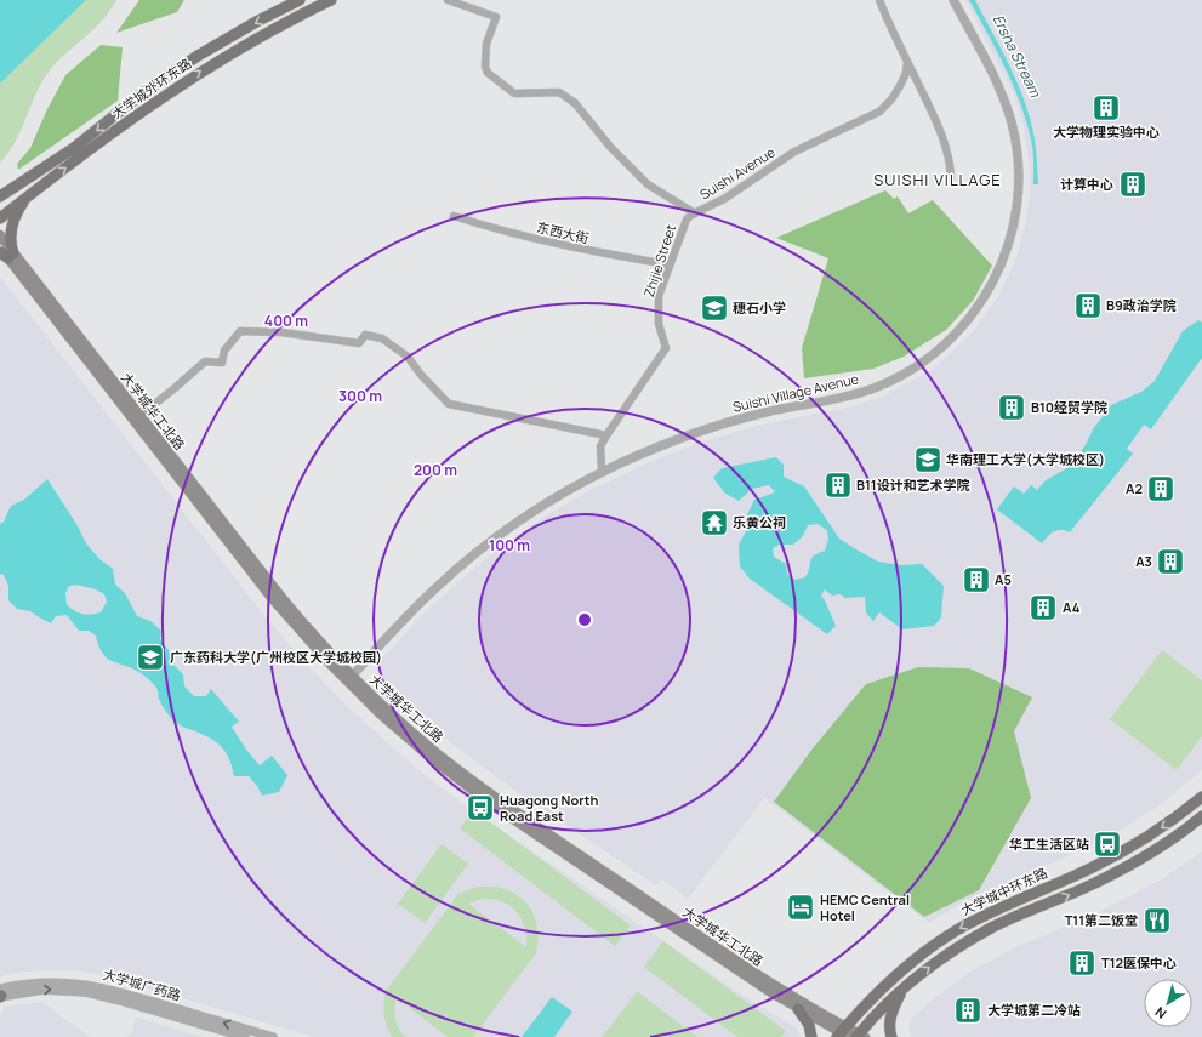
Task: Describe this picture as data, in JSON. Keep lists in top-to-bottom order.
{
  "streets": {
    "main road": ["大学城外环东路", "大学城华工北路", "大学城中环东路"],
    "street": [
      "Suishi Avenue",
      "东西大街",
      "Zhijie Street",
      "Suishi Village Avenue",
      "大学城广药路"
    ]
  },
  "crossings": [
    ["Suishi Avenue", "Zhijie Street"],
    ["东西大街", "Zhijie Street"],
    ["Suishi Village Avenue", "大学城华工北路"],
    ["大学城华工北路", "大学城中环东路"]
  ],
  "districts": ["SUISHI VILLAGE"],
  "water": ["Ersha Stream"],
  "places": {
    "building": [
      "大学物理实验中心",
      "计算中心",
      "B9政治学院",
      "B10经贸学院",
      "B11设计和艺术学院",
      "A2",
      "A3",
      "A5",
      "A4",
      "T12医保中心",
      "大学城第二冷站"
    ],
    "school or university": ["穗石小学", "华南理工大学(大学城校区)", "广东药科大学(广州校区大学城校园)"],
    "temple": ["乐黄公祠"],
    "bus stop": ["Huagong North Road East", "华工生活区站"],
    "hotel": ["HEMC Central Hotel"],
    "restaurant": ["T11第二饭堂"]
  },
  "north": "bottom left",
  "rings": [
    "400 m",
    "300 m",
    "200 m",
    "100 m"
  ]
}
